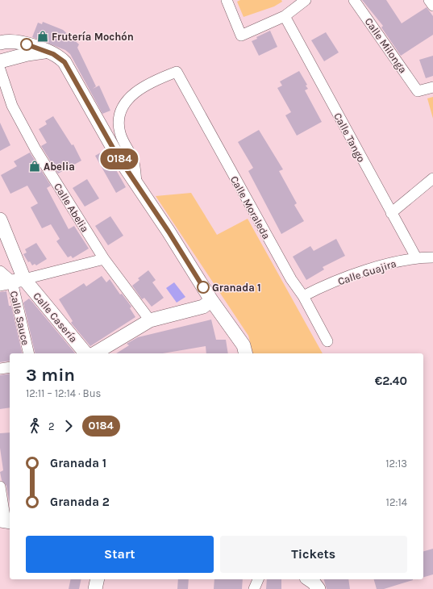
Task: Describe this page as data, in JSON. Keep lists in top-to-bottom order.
{
  "streets": {
    "street": [
      "Calle Milonga",
      "Calle Tango",
      "Calle Abelia",
      "Calle Moraleda",
      "Calle Guajira",
      "Calle Casería",
      "Calle Sauce"
    ]
  },
  "crossings": [
    ["Calle Tango", "Calle Guajira"],
    ["Calle Moraleda", "Calle Guajira"],
    ["Calle Casería", "Calle Sauce"]
  ],
  "places": {
    "shop": ["Frutería Mochón", "Abelia"],
    "other": ["Granada 1"]
  },
  "lines": ["bus line 0184"],
  "page": {
    "on_map": "0184",
    "heading": ["3 min", "12:11 – 12:14 · Bus", "€2.40"],
    "legs": ["2", "0184"],
    "list": [
      {
        "name": "Granada 1",
        "value": "12:13"
      },
      {
        "name": "Granada 2",
        "value": "12:14"
      }
    ],
    "buttons": ["Start", "Tickets"]
  }
}
